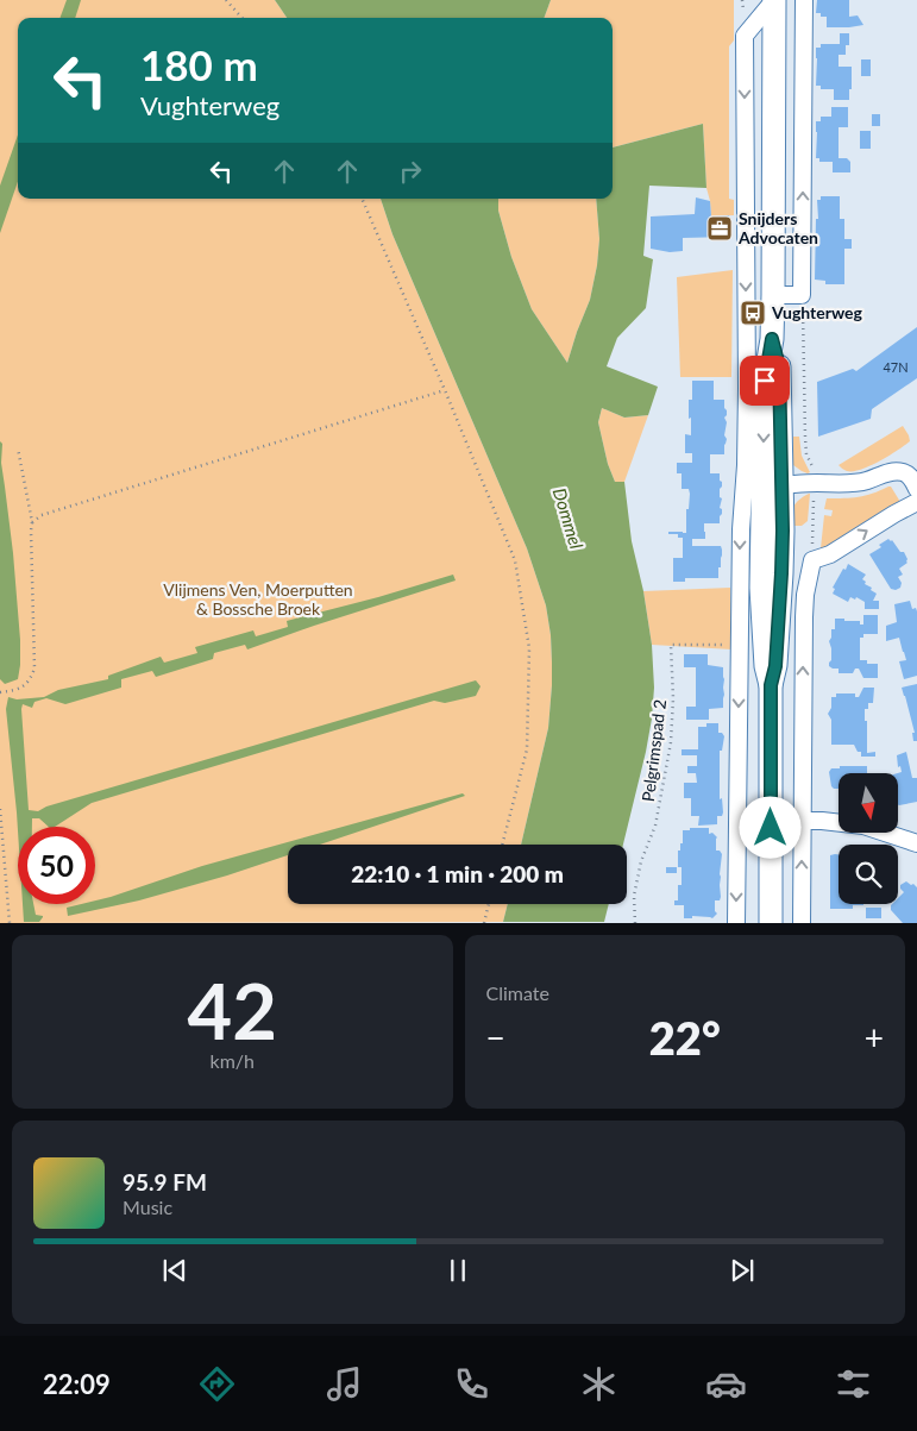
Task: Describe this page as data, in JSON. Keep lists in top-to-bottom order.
{
  "streets": {
    "path": ["Pelgrimspad 2"]
  },
  "water": ["Dommel"],
  "parks": ["Vlijmens Ven, Moerputten & Bossche Broek"],
  "places": {
    "office": ["Snijders Advocaten"],
    "bus stop": ["Vughterweg"]
  },
  "house_numbers": ["47N"],
  "north": "bottom",
  "page": {
    "turn": ["180 m", "Vughterweg"],
    "limit": "50",
    "trip": "22:10 · 1 min · 200 m",
    "tile": [
      ["42", "km/h"],
      "Climate"
    ],
    "heat": ["−", "22°", "+"],
    "song": ["95.9 FM", "Music"],
    "tabs": "22:09"
  }
}
